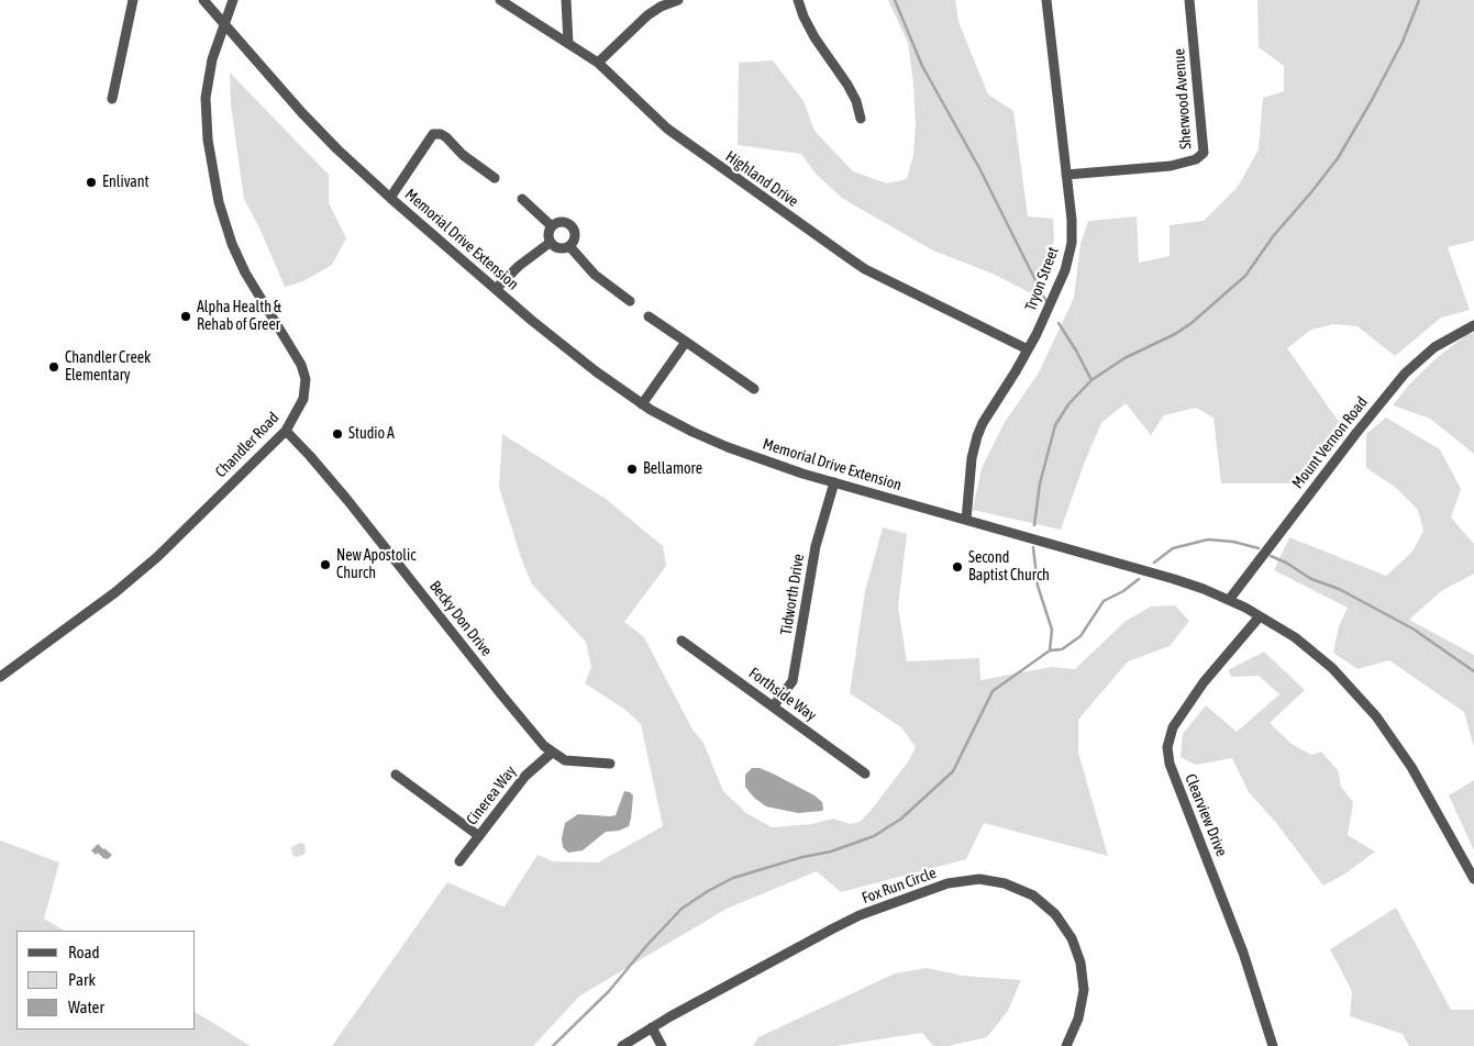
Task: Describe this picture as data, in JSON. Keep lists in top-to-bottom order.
{
  "streets": {
    "street": [
      "Sherwood Avenue",
      "Highland Drive",
      "Memorial Drive Extension",
      "Tryon Street",
      "Mount Vernon Road",
      "Chandler Road",
      "Tidworth Drive",
      "Becky Don Drive",
      "Forthside Way",
      "Cinerea Way",
      "Clearview Drive",
      "Fox Run Circle"
    ]
  },
  "crossings": [
    ["Sherwood Avenue", "Tryon Street"],
    ["Highland Drive", "Tryon Street"],
    ["Memorial Drive Extension", "Tryon Street"],
    ["Memorial Drive Extension", "Mount Vernon Road"],
    ["Memorial Drive Extension", "Chandler Road"],
    ["Memorial Drive Extension", "Tidworth Drive"],
    ["Memorial Drive Extension", "Clearview Drive"],
    ["Chandler Road", "Becky Don Drive"],
    ["Tidworth Drive", "Forthside Way"],
    ["Becky Don Drive", "Cinerea Way"]
  ],
  "places": [
    "Enlivant",
    "Alpha Health & Rehab of Greer",
    "Chandler Creek Elementary",
    "Studio A",
    "Bellamore",
    "New Apostolic Church",
    "Second Baptist Church"
  ],
  "legend": ["Road", "Park", "Water"]
}
